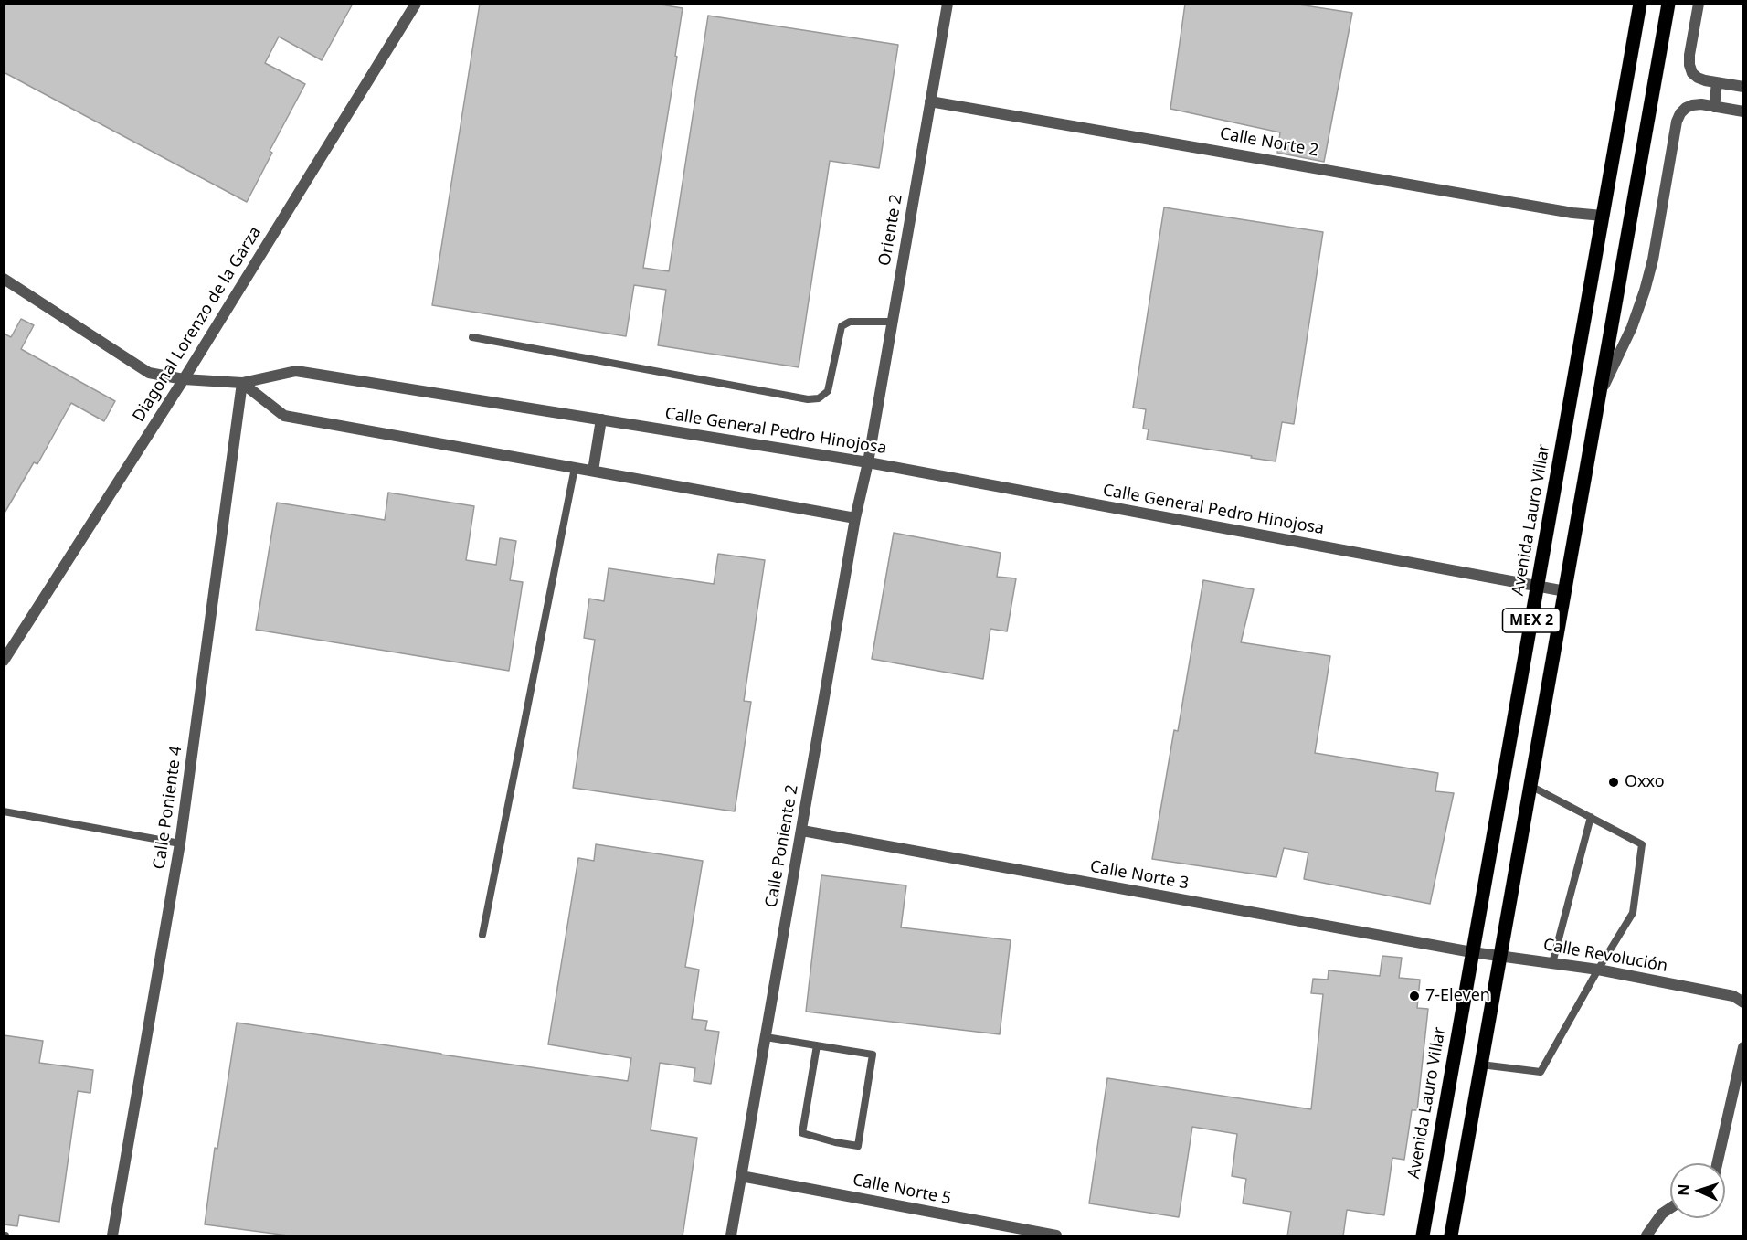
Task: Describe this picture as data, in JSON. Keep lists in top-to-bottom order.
{
  "streets": {
    "main road": ["Avenida Lauro Villar", "MEX 2"],
    "street": [
      "Calle Norte 2",
      "Oriente 2",
      "Diagonal Lorenzo de la Garza",
      "Calle General Pedro Hinojosa",
      "Calle Poniente 4",
      "Calle Poniente 2",
      "Calle Norte 3",
      "Calle Revolución",
      "Calle Norte 5"
    ]
  },
  "crossings": [
    ["Calle Norte 2", "Oriente 2"],
    ["Calle Norte 2", "Avenida Lauro Villar"],
    ["Oriente 2", "Calle General Pedro Hinojosa"],
    ["Oriente 2", "Calle Poniente 2"],
    ["Diagonal Lorenzo de la Garza", "Calle General Pedro Hinojosa"],
    ["Calle General Pedro Hinojosa", "Avenida Lauro Villar"],
    ["Calle General Pedro Hinojosa", "MEX 2"],
    ["Calle General Pedro Hinojosa", "Calle Poniente 4"],
    ["Calle General Pedro Hinojosa", "Calle Poniente 2"],
    ["Avenida Lauro Villar", "Calle Norte 3"],
    ["Avenida Lauro Villar", "Calle Revolución"],
    ["MEX 2", "Calle Revolución"],
    ["Calle Poniente 2", "Calle Norte 3"],
    ["Calle Poniente 2", "Calle Norte 5"],
    ["Calle Norte 3", "Calle Revolución"]
  ],
  "places": ["Oxxo", "7-Eleven"],
  "north": "left"
}
